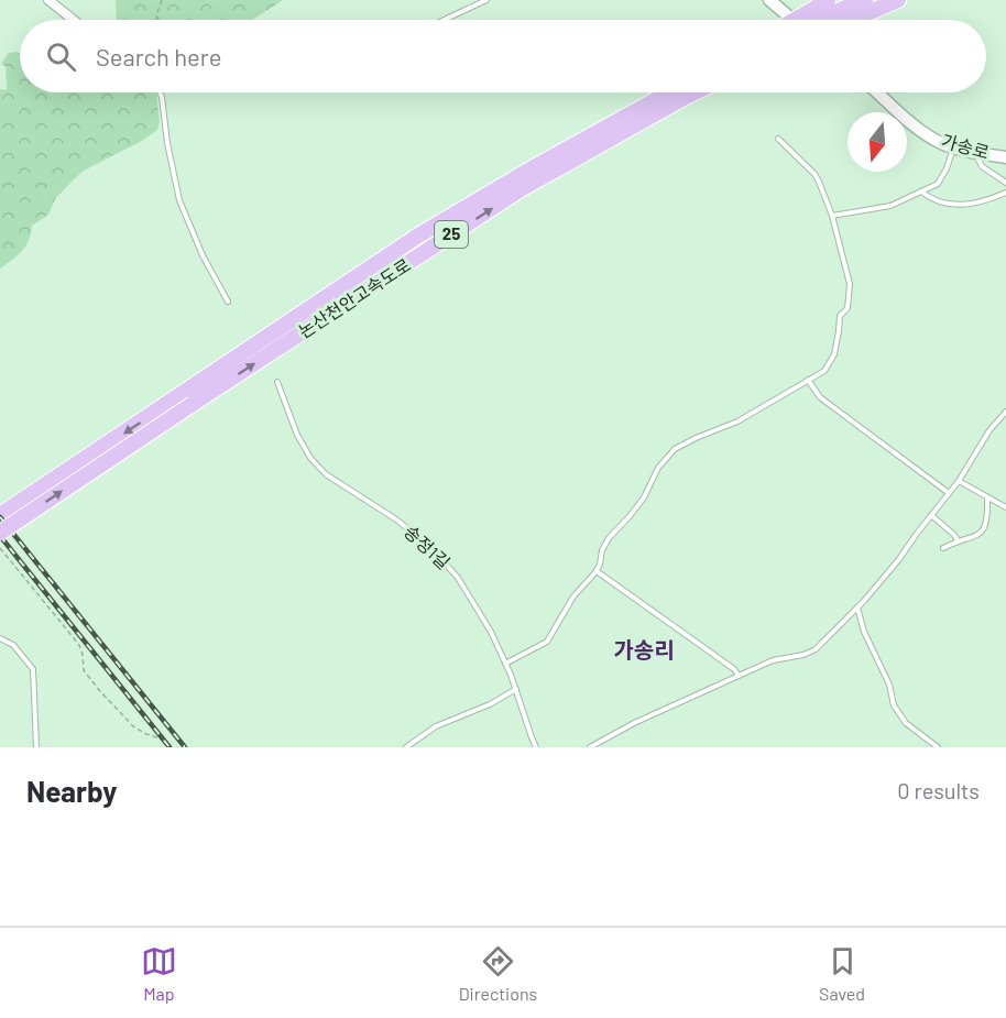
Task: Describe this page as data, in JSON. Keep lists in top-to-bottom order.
{
  "streets": {
    "highway": ["25", "논산천안고속도로"],
    "street": ["가송로"],
    "lane": ["송정1길"]
  },
  "districts": ["가송리"],
  "north": "bottom",
  "page": {
    "search": "Search here",
    "heading": ["Nearby", "0 results"],
    "nav": ["Map", "Directions", "Saved"]
  }
}
